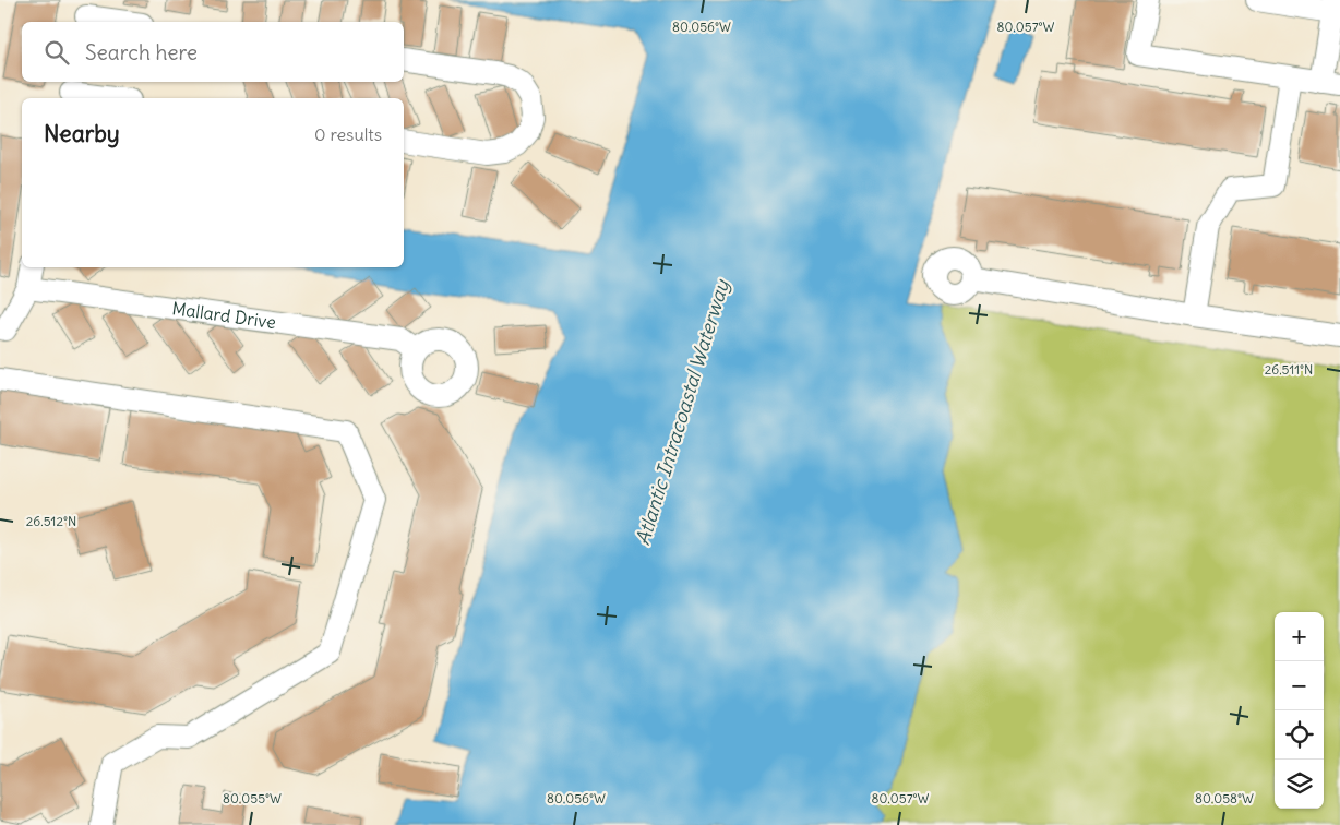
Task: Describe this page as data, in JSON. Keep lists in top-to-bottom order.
{
  "streets": {
    "street": ["Mallard Drive"]
  },
  "water": ["Atlantic Intracoastal Waterway"],
  "page": {
    "search": "Search here",
    "heading": ["Nearby", "0 results"],
    "map_buttons": ["+", "−"]
  },
  "coordinates": [
    "80.056°W",
    "80.057°W",
    "26.511°N",
    "26.512°N",
    "80.055°W",
    "80.058°W"
  ]
}
